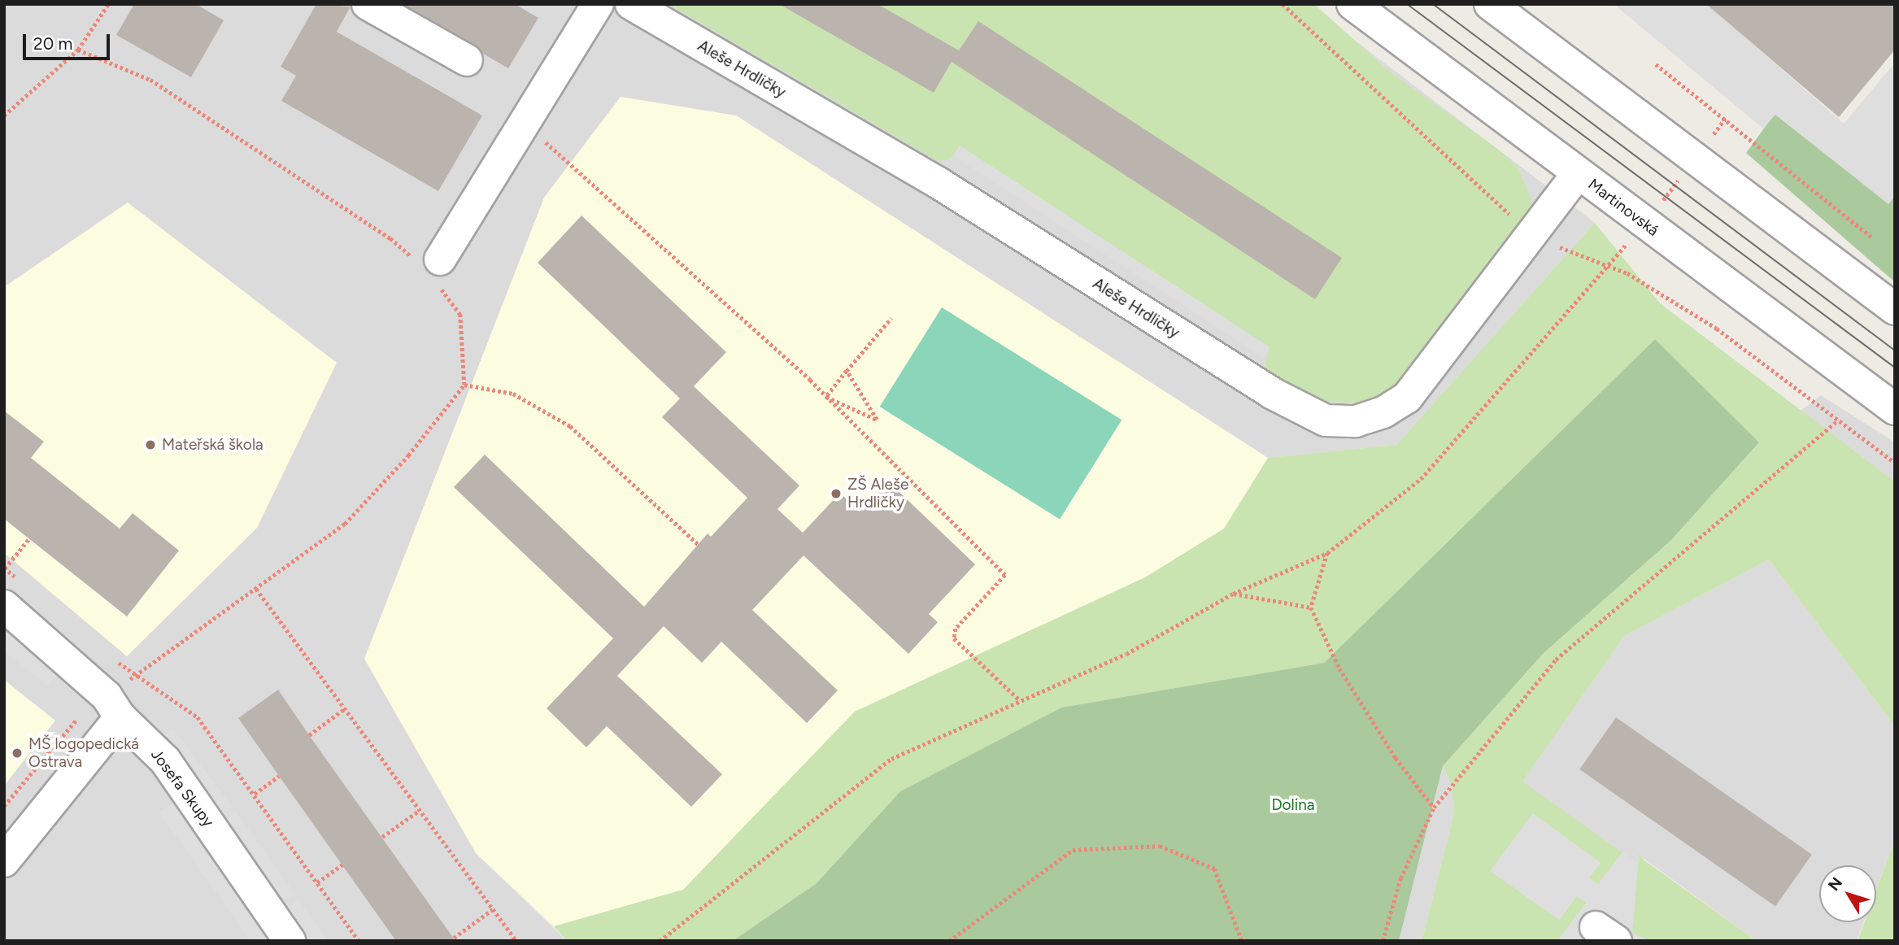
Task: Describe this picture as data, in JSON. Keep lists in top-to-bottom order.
{
  "streets": {
    "street": ["Aleše Hrdličky", "Martinovská", "Josefa Skupy"]
  },
  "crossings": [
    ["Aleše Hrdličky", "Martinovská"]
  ],
  "parks": ["Dolina"],
  "places": ["Mateřská škola", "ZŠ Aleše Hrdličky", "MŠ logopedická Ostrava"],
  "scale_bar": "20 m",
  "north": "top left"
}
